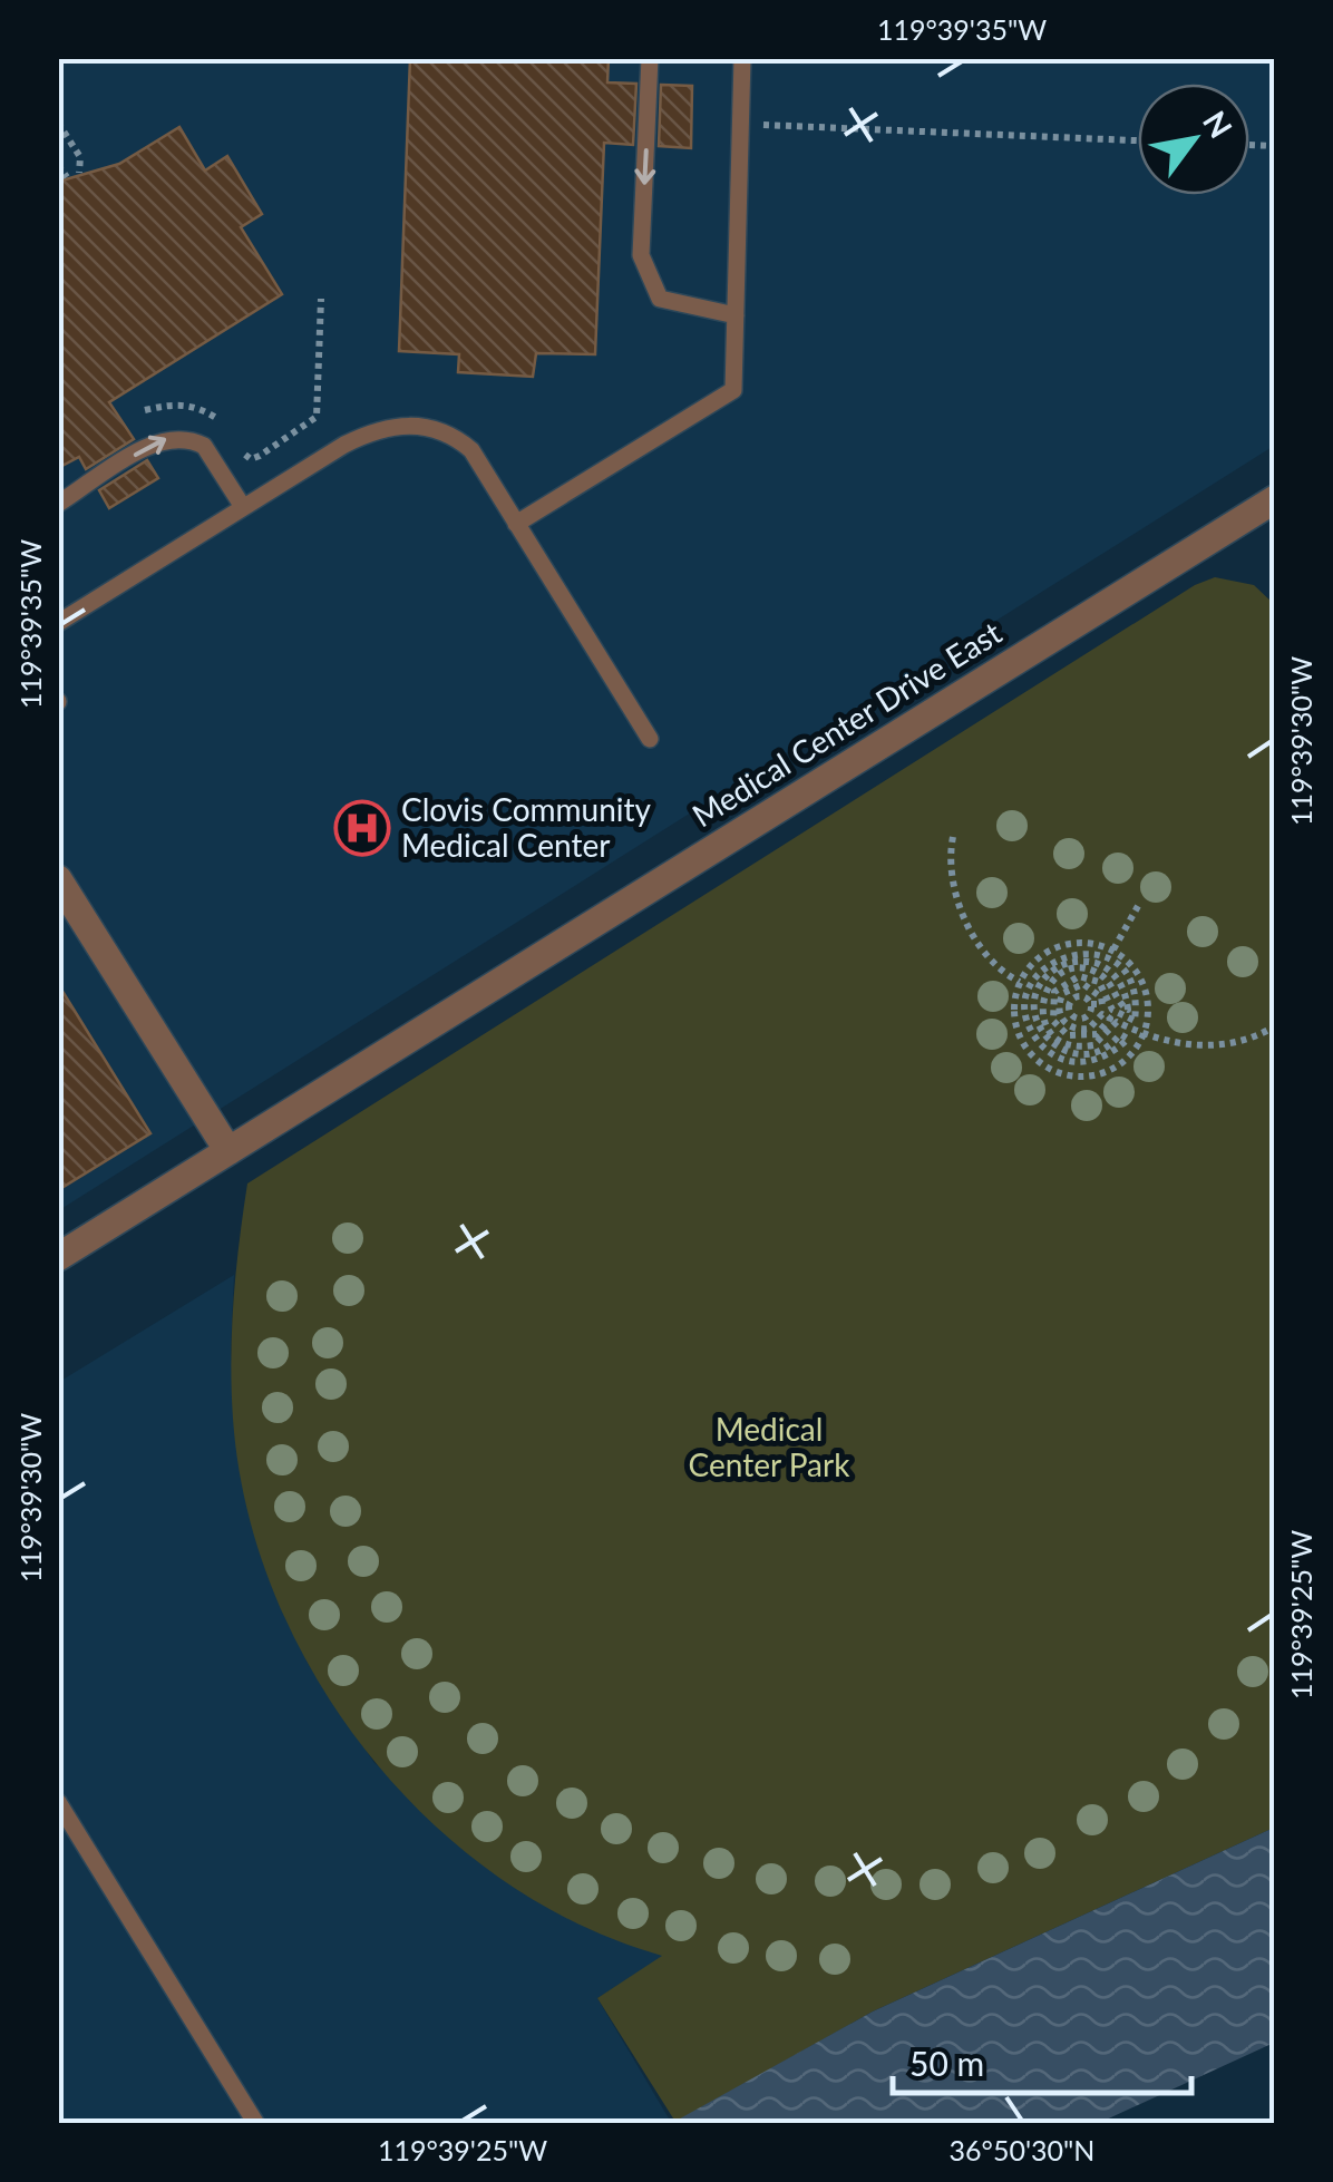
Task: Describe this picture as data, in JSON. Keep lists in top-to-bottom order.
{
  "streets": {
    "street": ["Medical Center Drive East"]
  },
  "parks": ["Medical Center Park"],
  "places": {
    "hospital": ["Clovis Community Medical Center"]
  },
  "scale_bar": "50 m",
  "north": "top right",
  "coordinates": [
    "119°39'35\"W",
    "119°39'30\"W",
    "119°39'25\"W",
    "36°50'30\"N"
  ]
}
